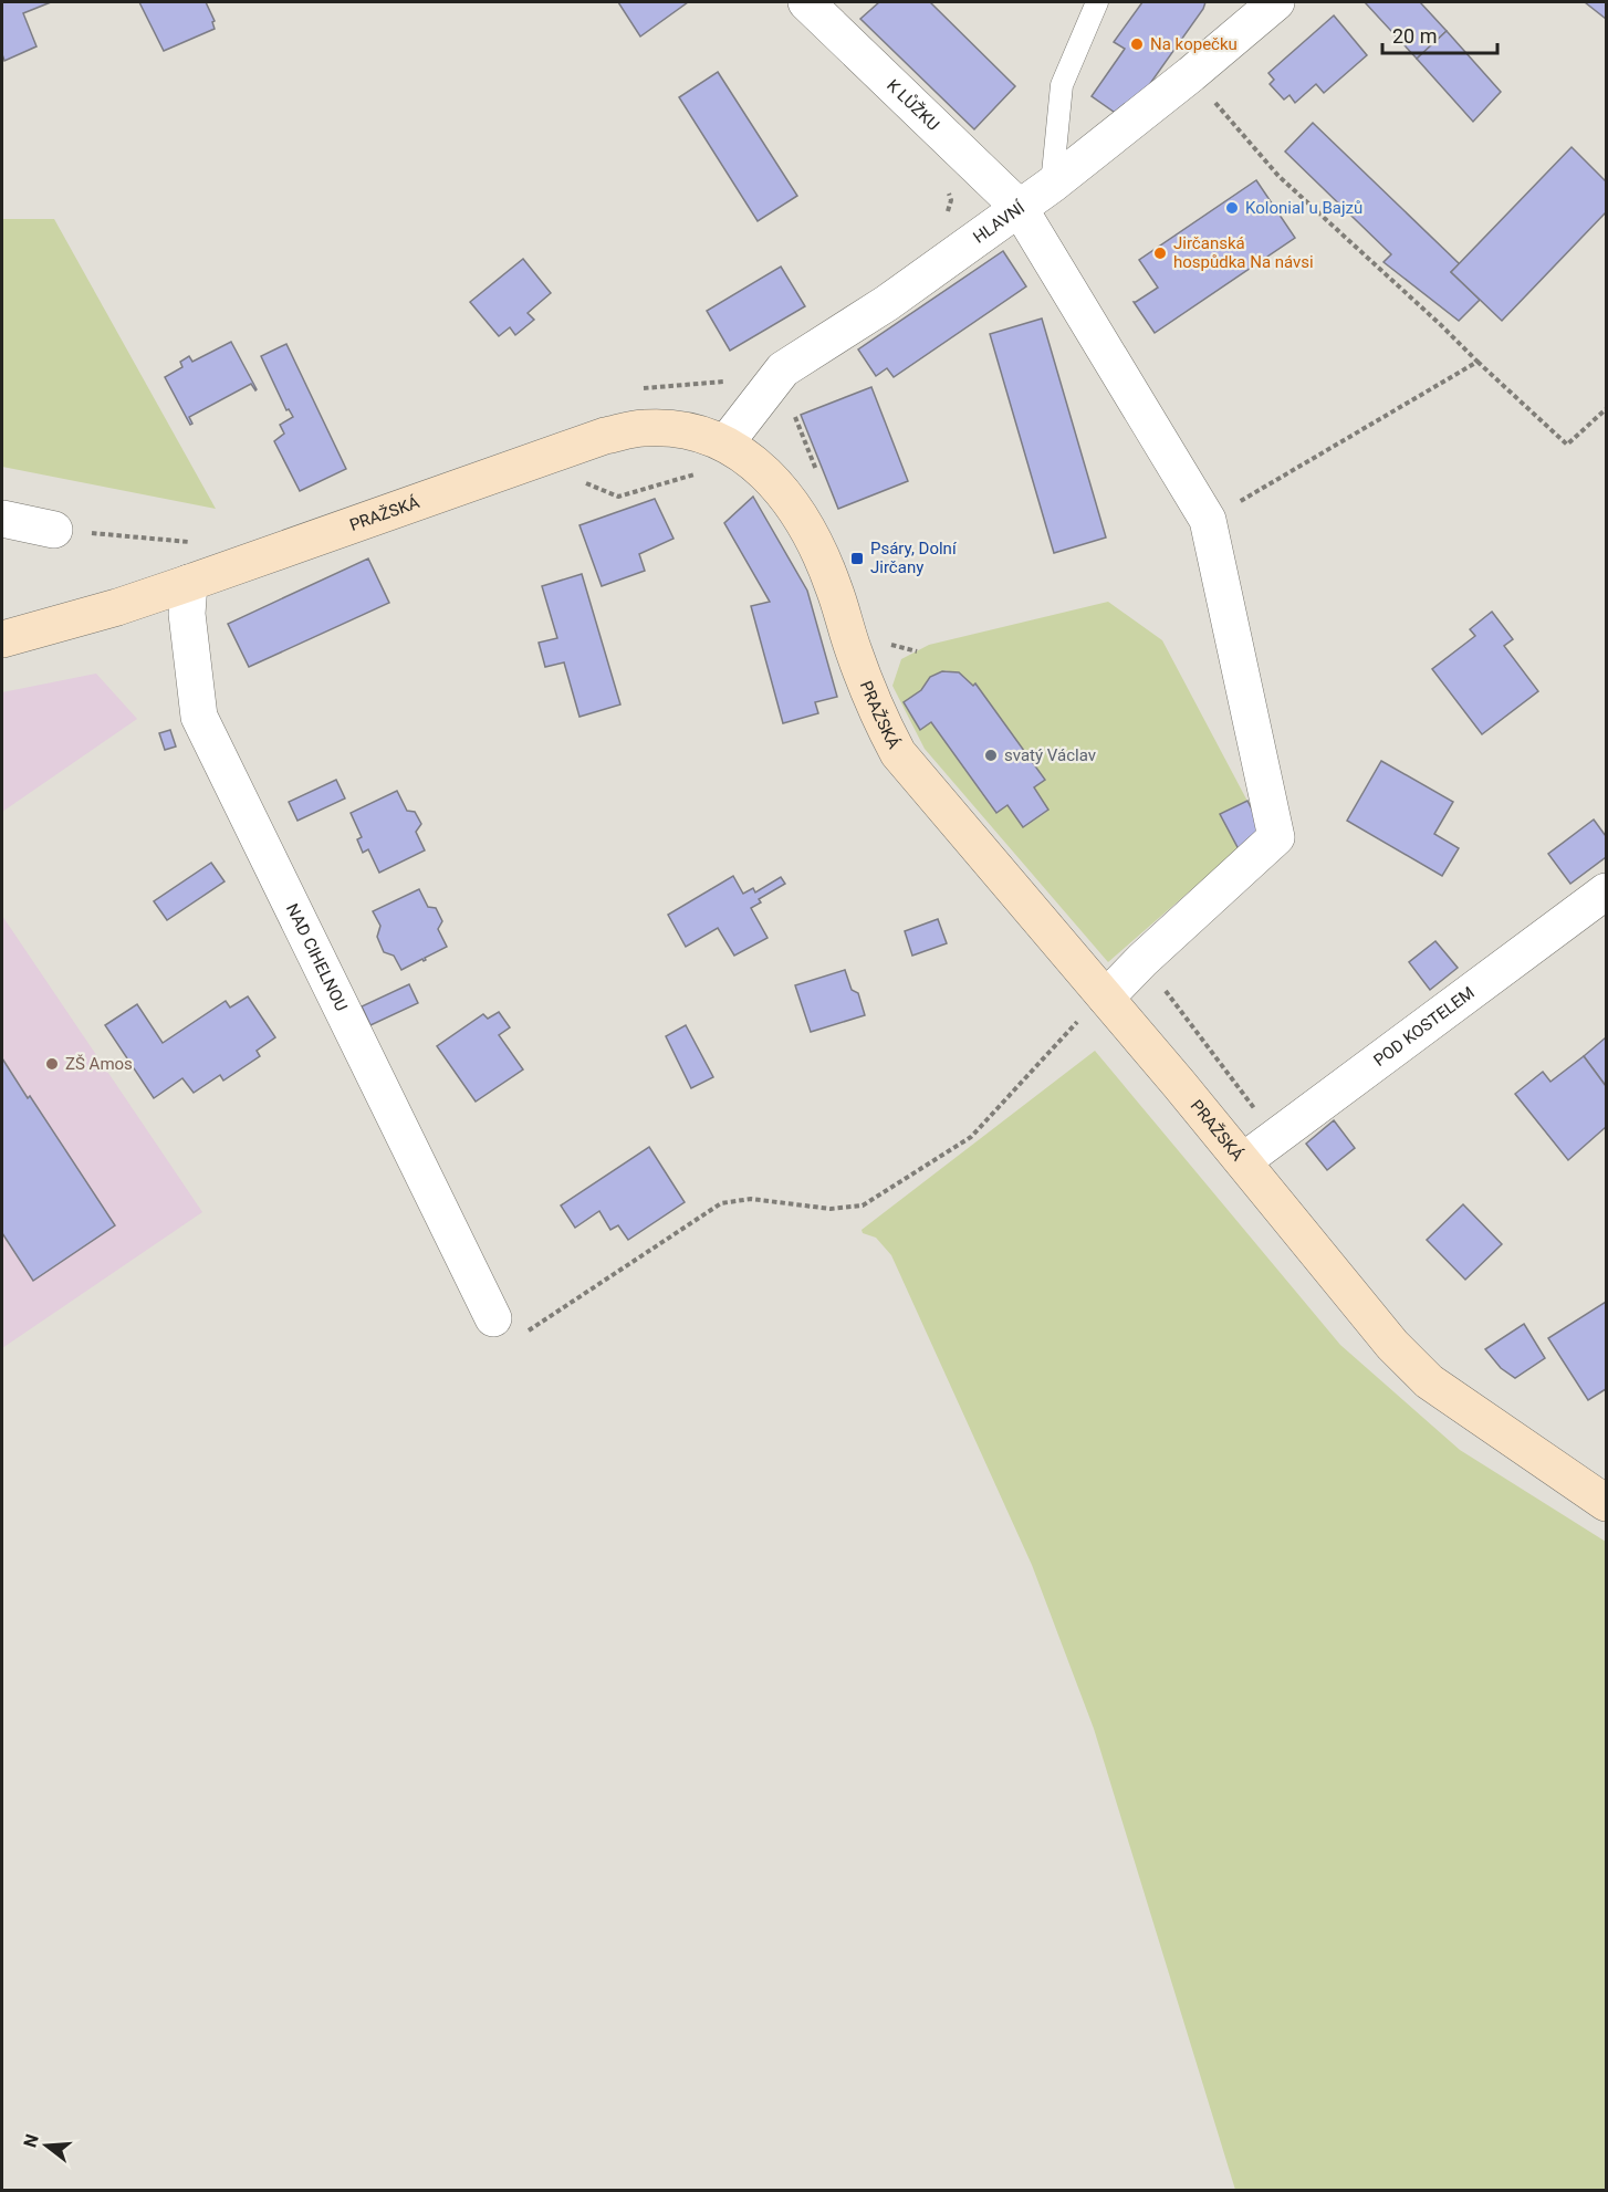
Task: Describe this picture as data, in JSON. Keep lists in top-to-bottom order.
{
  "streets": {
    "main road": ["PRAŽSKÁ"],
    "street": [
      "K LŮŽKU",
      "HLAVNÍ",
      "NAD CIHELNOU",
      "POD KOSTELEM"
    ]
  },
  "crossings": [
    ["K LŮŽKU", "HLAVNÍ"],
    ["HLAVNÍ", "PRAŽSKÁ"],
    ["PRAŽSKÁ", "NAD CIHELNOU"],
    ["PRAŽSKÁ", "POD KOSTELEM"]
  ],
  "places": {
    "other": [
      "Na kopečku",
      "Kolonial u Bajzů",
      "Jirčanská hospůdka Na návsi",
      "svatý Václav",
      "ZŠ Amos"
    ],
    "transit": ["Psáry, Dolní Jirčany"]
  },
  "scale_bar": "20 m",
  "north": "left"
}
